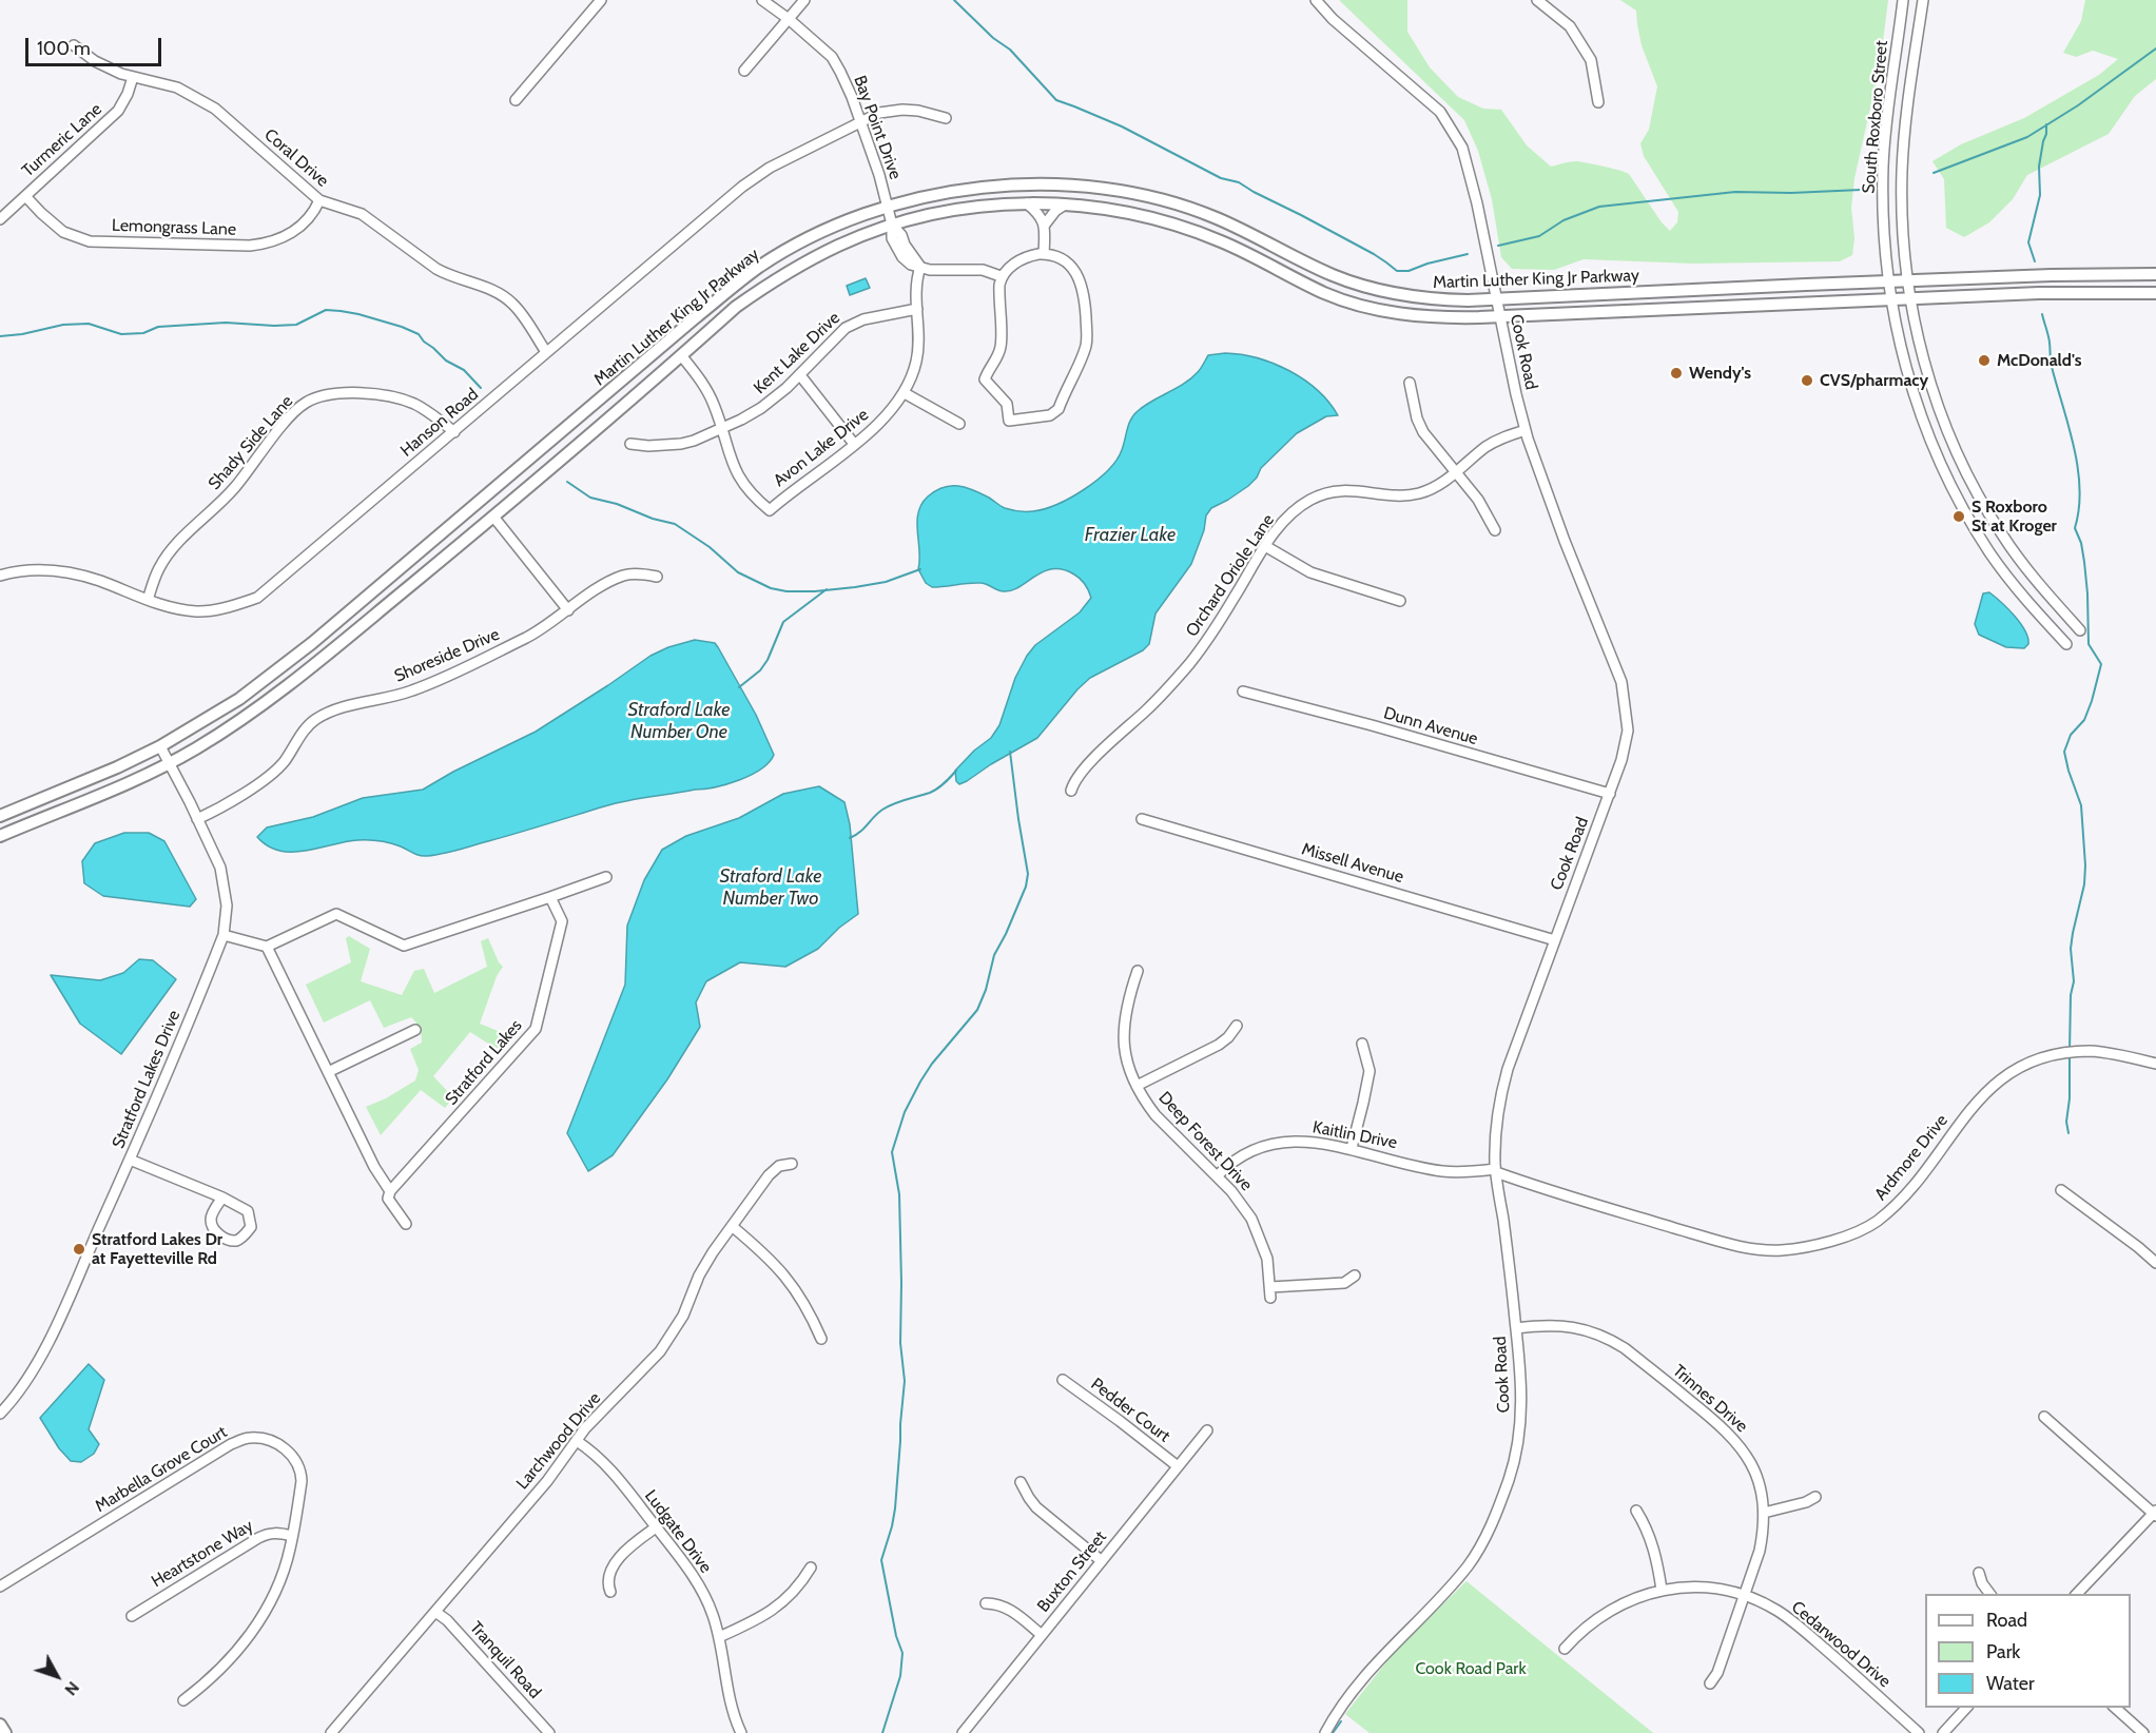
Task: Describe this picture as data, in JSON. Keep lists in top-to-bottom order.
{
  "streets": {
    "main road": ["Martin Luther King Jr Parkway"],
    "street": [
      "South Roxboro Street",
      "Bay Point Drive",
      "Turmeric Lane",
      "Coral Drive",
      "Lemongrass Lane",
      "Cook Road",
      "Kent Lake Drive",
      "Hanson Road",
      "Shady Side Lane",
      "Avon Lake Drive",
      "Orchard Oriole Lane",
      "Shoreside Drive",
      "Dunn Avenue",
      "Missell Avenue",
      "Stratford Lakes",
      "Stratford Lakes Drive",
      "Kaitlin Drive",
      "Deep Forest Drive",
      "Ardmore Drive",
      "Trinnes Drive",
      "Pedder Court",
      "Larchwood Drive",
      "Marbella Grove Court",
      "Ludgate Drive",
      "Heartstone Way",
      "Buxton Street",
      "Cedarwood Drive",
      "Tranquil Road"
    ]
  },
  "crossings": [
    ["South Roxboro Street", "Martin Luther King Jr Parkway"],
    ["Bay Point Drive", "Martin Luther King Jr Parkway"],
    ["Bay Point Drive", "Hanson Road"],
    ["Bay Point Drive", "Avon Lake Drive"],
    ["Turmeric Lane", "Coral Drive"],
    ["Turmeric Lane", "Lemongrass Lane"],
    ["Coral Drive", "Lemongrass Lane"],
    ["Coral Drive", "Hanson Road"],
    ["Martin Luther King Jr Parkway", "Cook Road"],
    ["Martin Luther King Jr Parkway", "Stratford Lakes Drive"],
    ["Cook Road", "Orchard Oriole Lane"],
    ["Cook Road", "Dunn Avenue"],
    ["Cook Road", "Missell Avenue"],
    ["Cook Road", "Kaitlin Drive"],
    ["Cook Road", "Ardmore Drive"],
    ["Cook Road", "Trinnes Drive"],
    ["Kent Lake Drive", "Avon Lake Drive"],
    ["Hanson Road", "Shady Side Lane"],
    ["Shoreside Drive", "Stratford Lakes Drive"],
    ["Kaitlin Drive", "Deep Forest Drive"],
    ["Kaitlin Drive", "Ardmore Drive"],
    ["Trinnes Drive", "Cedarwood Drive"],
    ["Pedder Court", "Buxton Street"],
    ["Larchwood Drive", "Ludgate Drive"],
    ["Larchwood Drive", "Tranquil Road"],
    ["Marbella Grove Court", "Heartstone Way"]
  ],
  "water": ["Frazier Lake", "Straford Lake Number One", "Straford Lake Number Two"],
  "parks": ["Cook Road Park"],
  "places": [
    "McDonald's",
    "Wendy's",
    "CVS/pharmacy",
    "S Roxboro St at Kroger",
    "Stratford Lakes Dr at Fayetteville Rd"
  ],
  "legend": ["Road", "Park", "Water"],
  "scale_bar": "100 m",
  "north": "bottom right"
}
